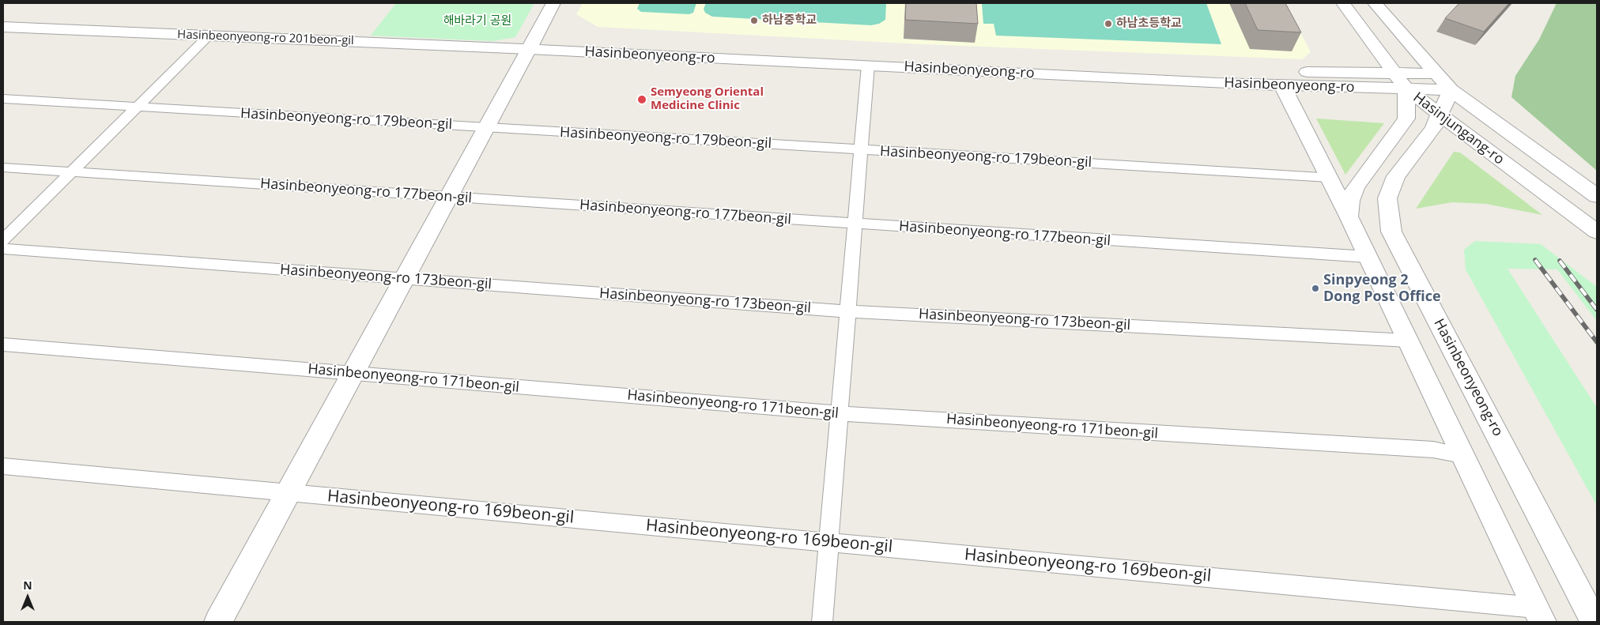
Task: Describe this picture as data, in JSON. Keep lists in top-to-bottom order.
{
  "streets": {
    "street": ["Hasinbeonyeong-ro 201beon-gil", "Hasinbeonyeong-ro", "Hasinjungang-ro"],
    "lane": [
      "Hasinbeonyeong-ro 179beon-gil",
      "Hasinbeonyeong-ro 177beon-gil",
      "Hasinbeonyeong-ro 173beon-gil",
      "Hasinbeonyeong-ro 171beon-gil",
      "Hasinbeonyeong-ro 169beon-gil"
    ]
  },
  "crossings": [
    ["Hasinbeonyeong-ro 201beon-gil", "Hasinbeonyeong-ro"],
    ["Hasinbeonyeong-ro", "Hasinjungang-ro"]
  ],
  "parks": ["해바라기 공원"],
  "places": [
    "하남중학교",
    "하남초등학교",
    "Semyeong Oriental Medicine Clinic",
    "Sinpyeong 2 Dong Post Office"
  ],
  "north": "top"
}
